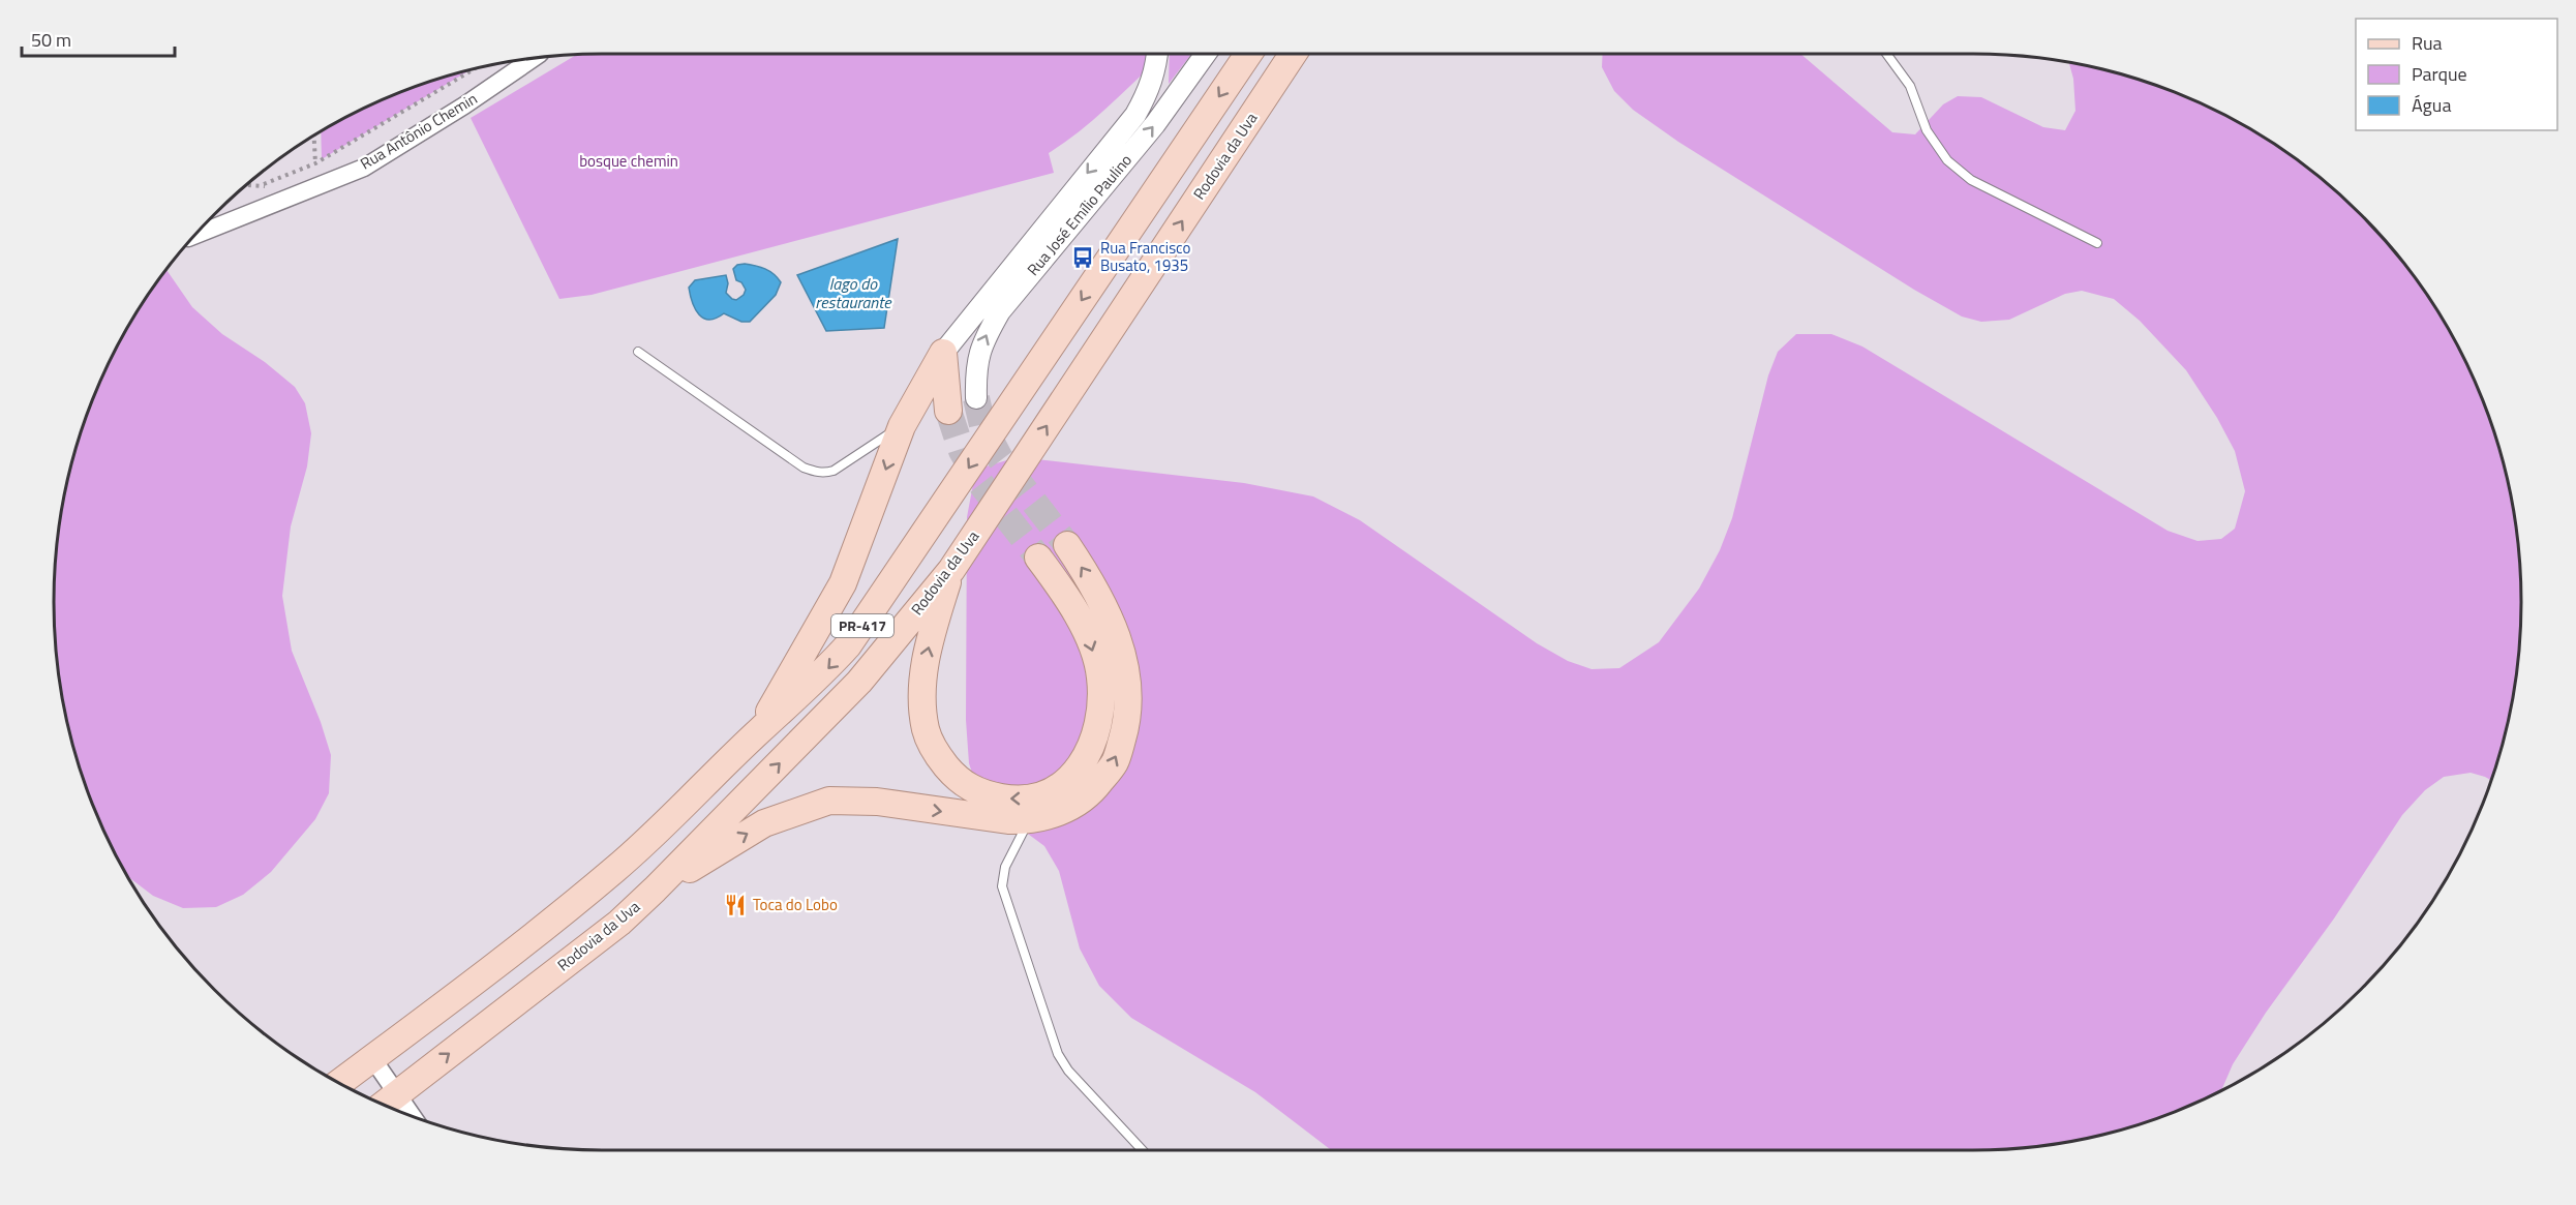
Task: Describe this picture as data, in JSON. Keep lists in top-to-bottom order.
{
  "streets": {
    "main road": ["Rodovia da Uva", "PR-417"],
    "street": ["Rua Antônio Chemin", "Rua José Emílio Paulino"]
  },
  "water": ["lago do restaurante"],
  "parks": ["bosque chemin"],
  "places": {
    "bus stop": ["Rua Francisco Busato, 1935"],
    "restaurant": ["Toca do Lobo"]
  },
  "legend": ["Rua", "Parque", "Água"],
  "scale_bar": "50 m"
}
